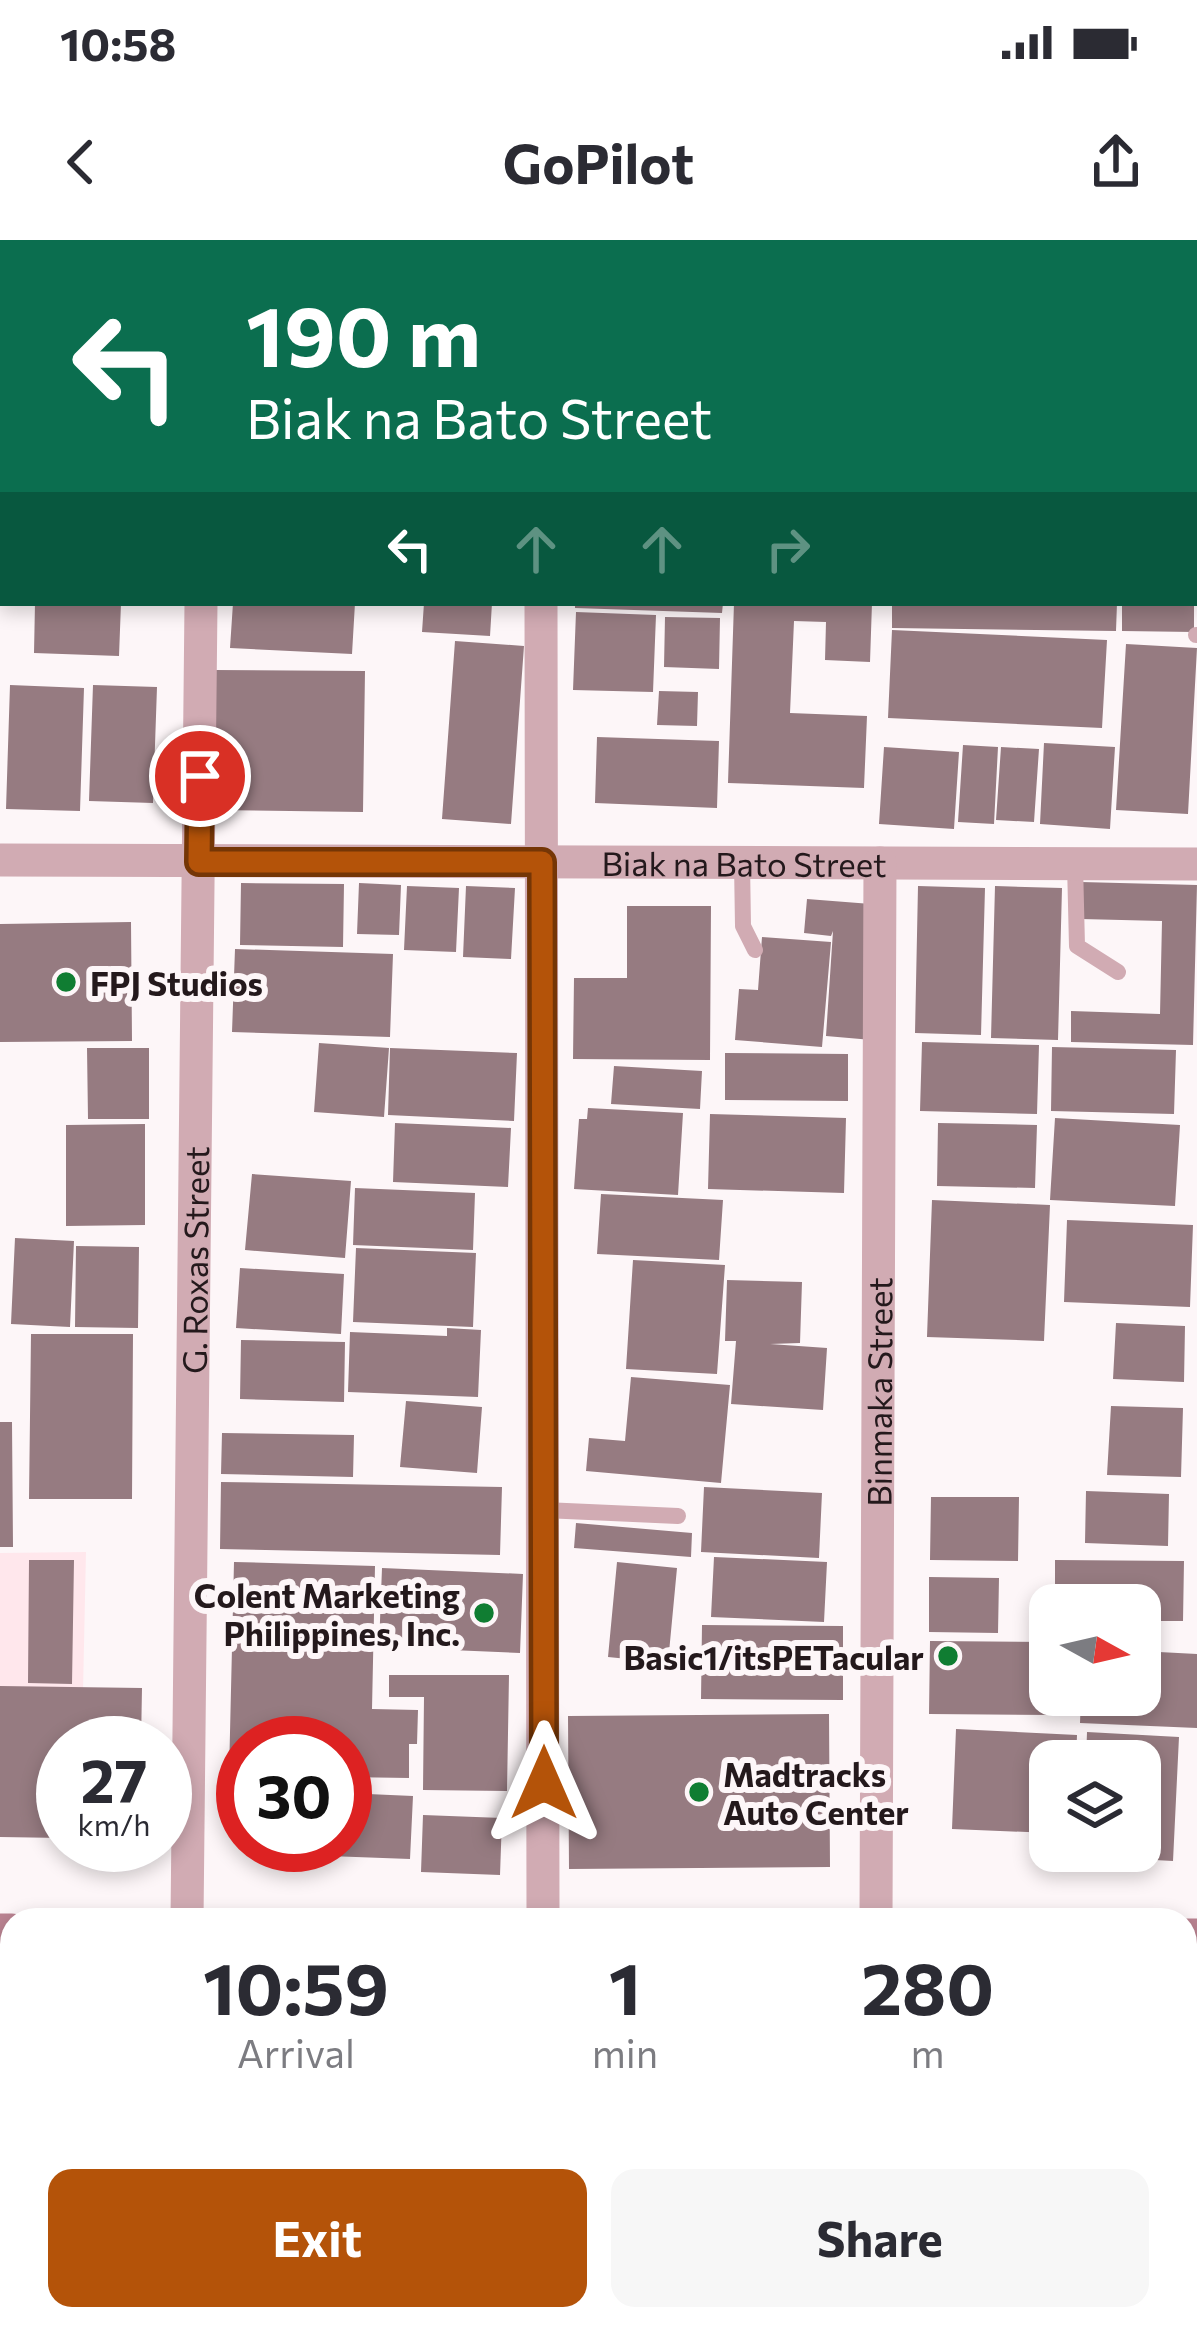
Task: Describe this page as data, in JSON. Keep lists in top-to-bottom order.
{
  "streets": {
    "street": ["Biak na Bato Street", "G. Roxas Street", "Binmaka Street"]
  },
  "crossings": [
    ["Biak na Bato Street", "G. Roxas Street"],
    ["Biak na Bato Street", "Binmaka Street"]
  ],
  "places": [
    "FPJ Studios",
    "Colent Marketing Philippines, Inc.",
    "Basic1/itsPETacular",
    "Madtracks Auto Center"
  ],
  "north": "right",
  "page": {
    "status": "10:58",
    "header": "GoPilot",
    "turn": ["190 m", "Biak na Bato Street"],
    "speed": "27 km/h",
    "limit": "30",
    "eta": [
      "10:59",
      "Arrival",
      "1",
      "min",
      "280",
      "m"
    ],
    "buttons": ["Exit", "Share"]
  }
}
